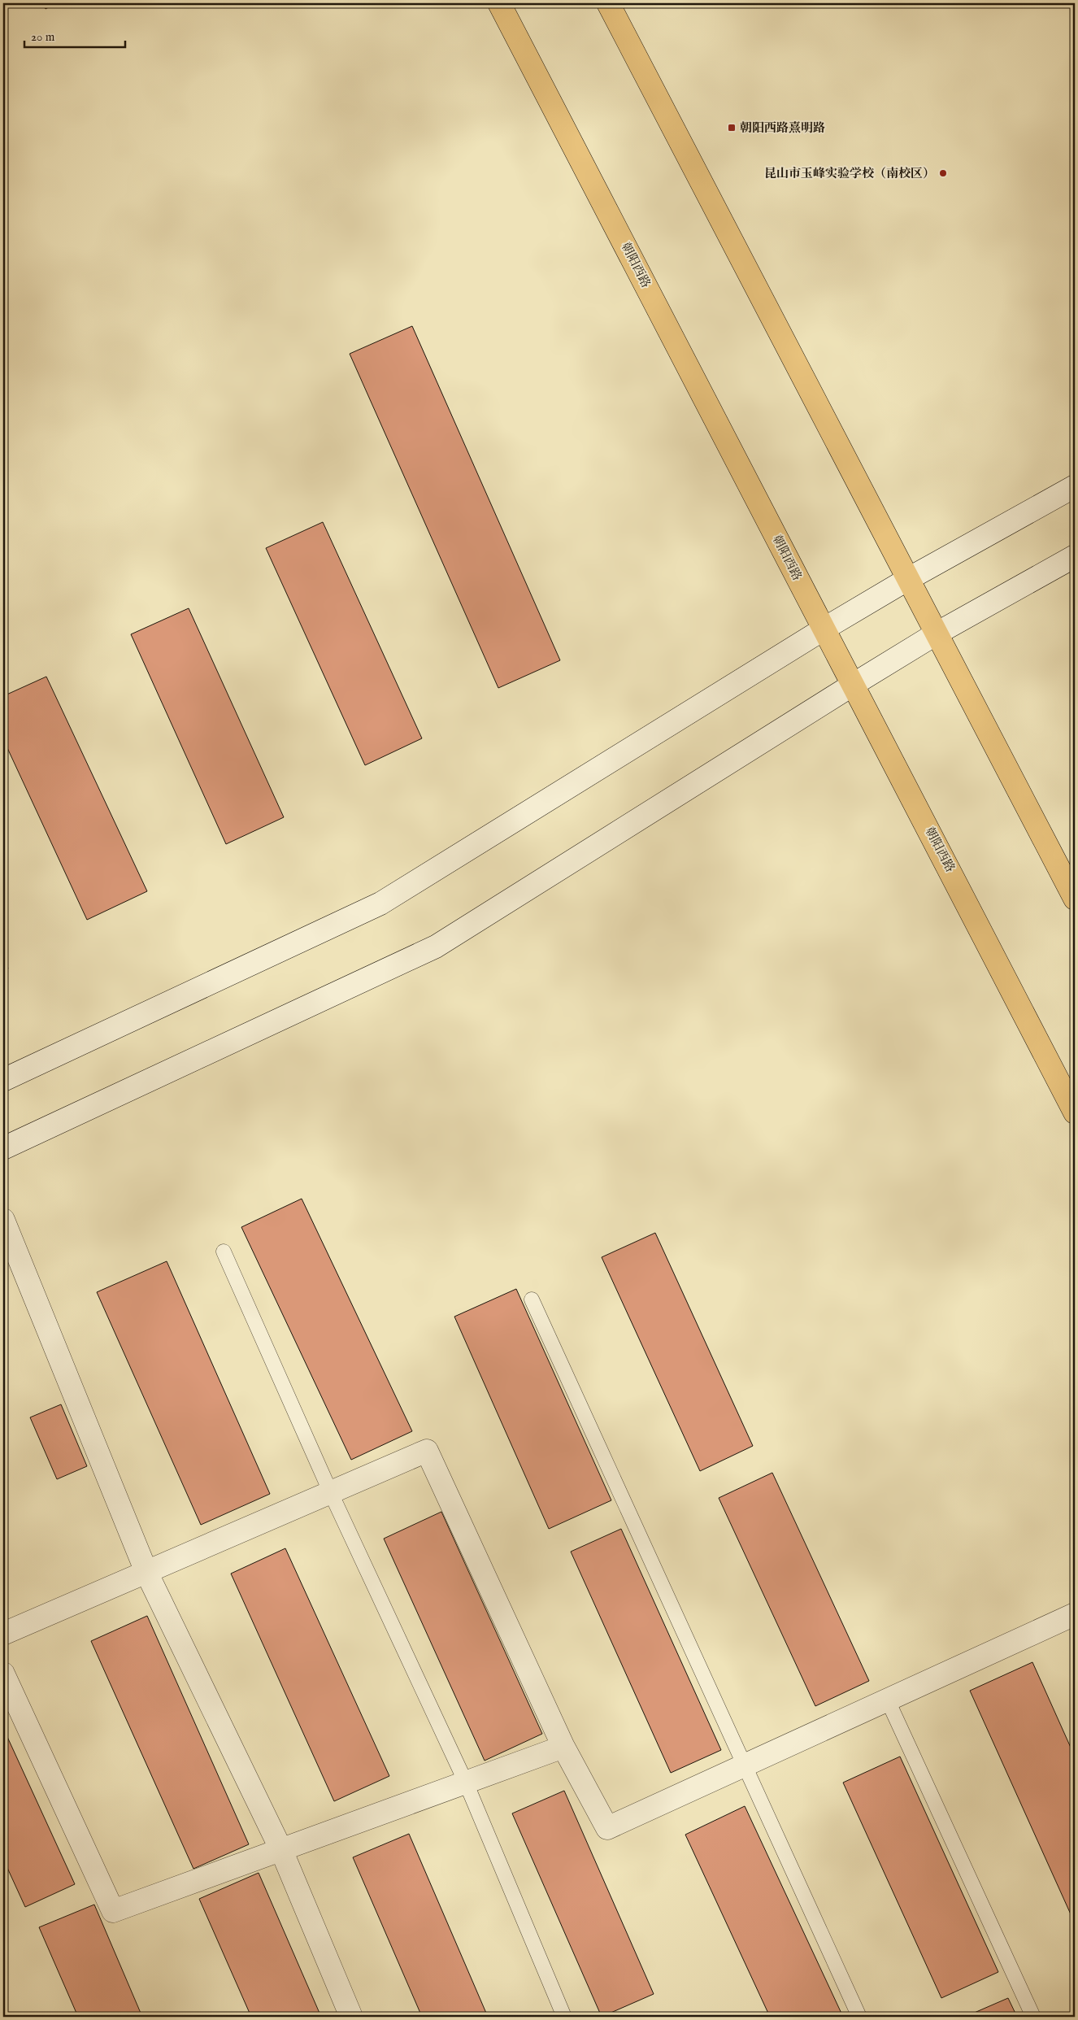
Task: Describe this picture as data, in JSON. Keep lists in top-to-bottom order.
{
  "streets": {
    "main road": ["朝阳西路"]
  },
  "places": {
    "transit": ["朝阳西路熹明路"],
    "other": ["昆山市玉峰实验学校（南校区）"]
  },
  "scale_bar": "20 m"
}
